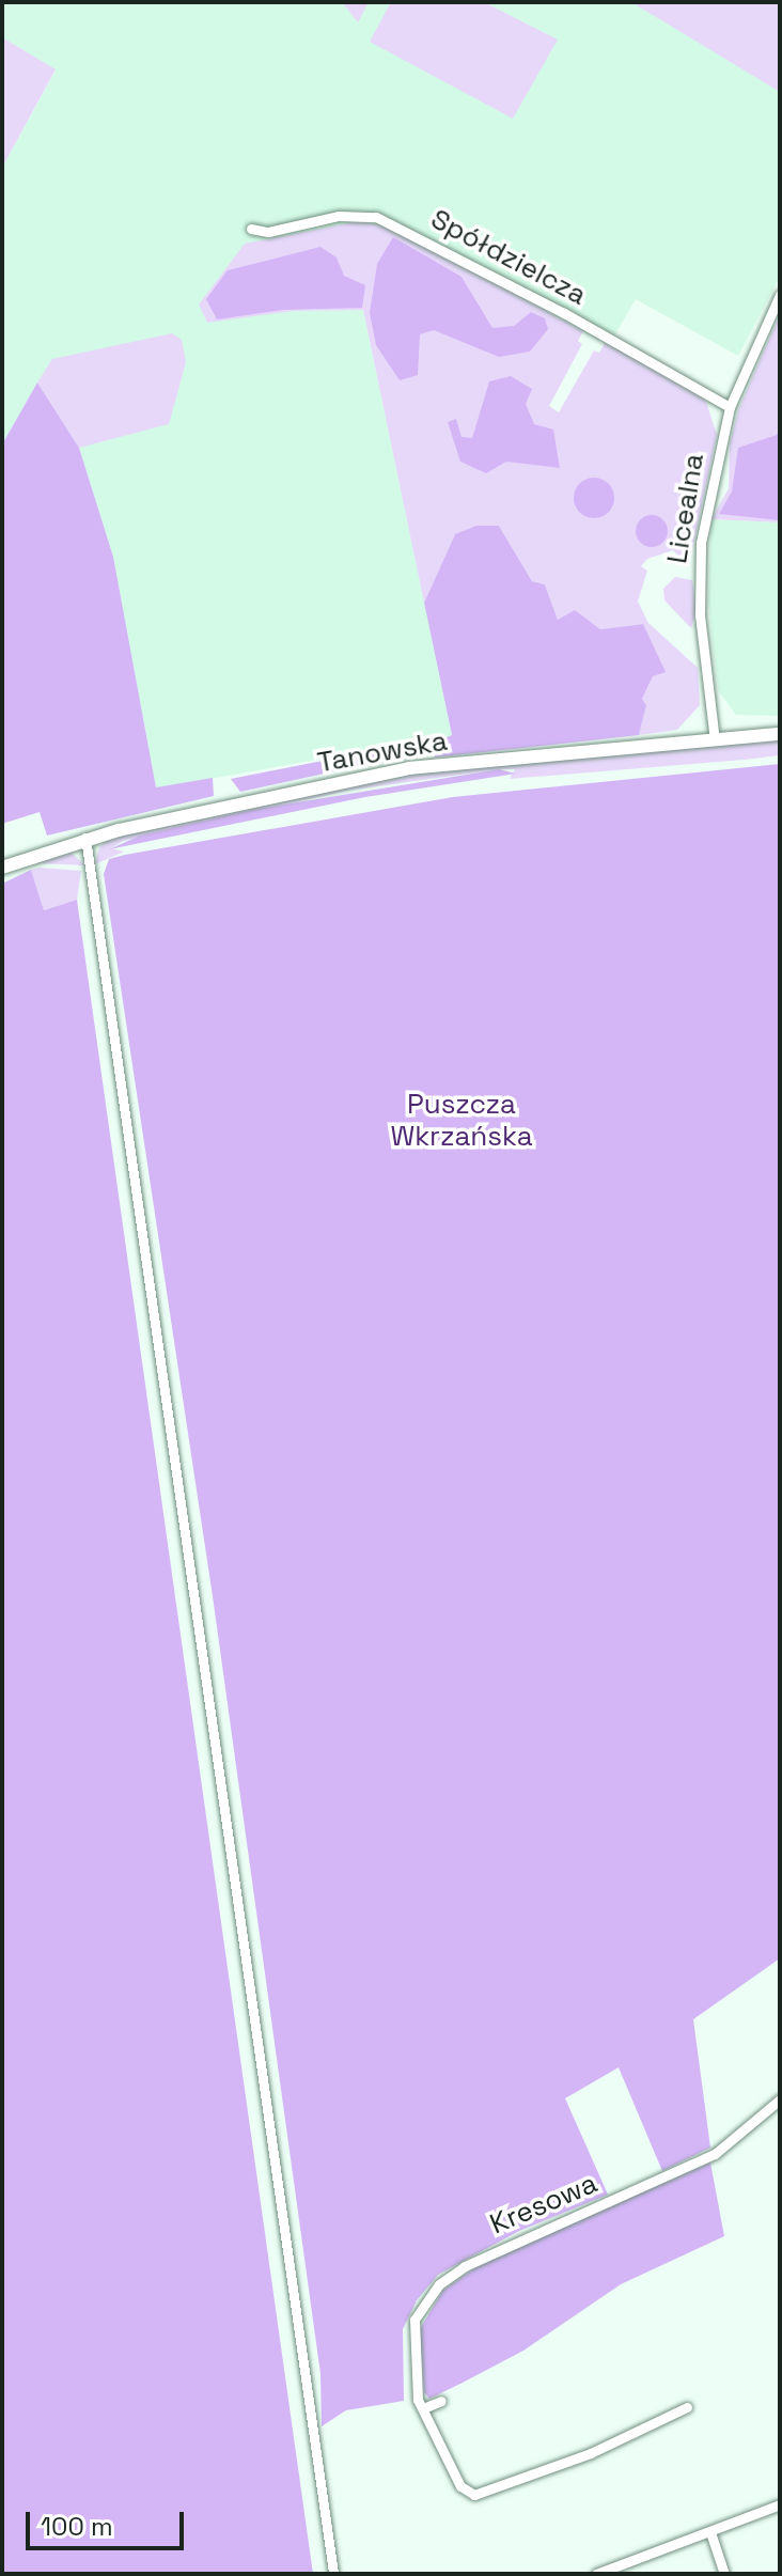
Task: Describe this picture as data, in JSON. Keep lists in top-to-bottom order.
{
  "streets": {
    "main road": ["Tanowska"],
    "street": ["Spółdzielcza", "Licealna", "Kresowa"]
  },
  "crossings": [
    ["Spółdzielcza", "Licealna"],
    ["Licealna", "Tanowska"]
  ],
  "parks": ["Puszcza Wkrzańska"],
  "scale_bar": "100 m"
}
